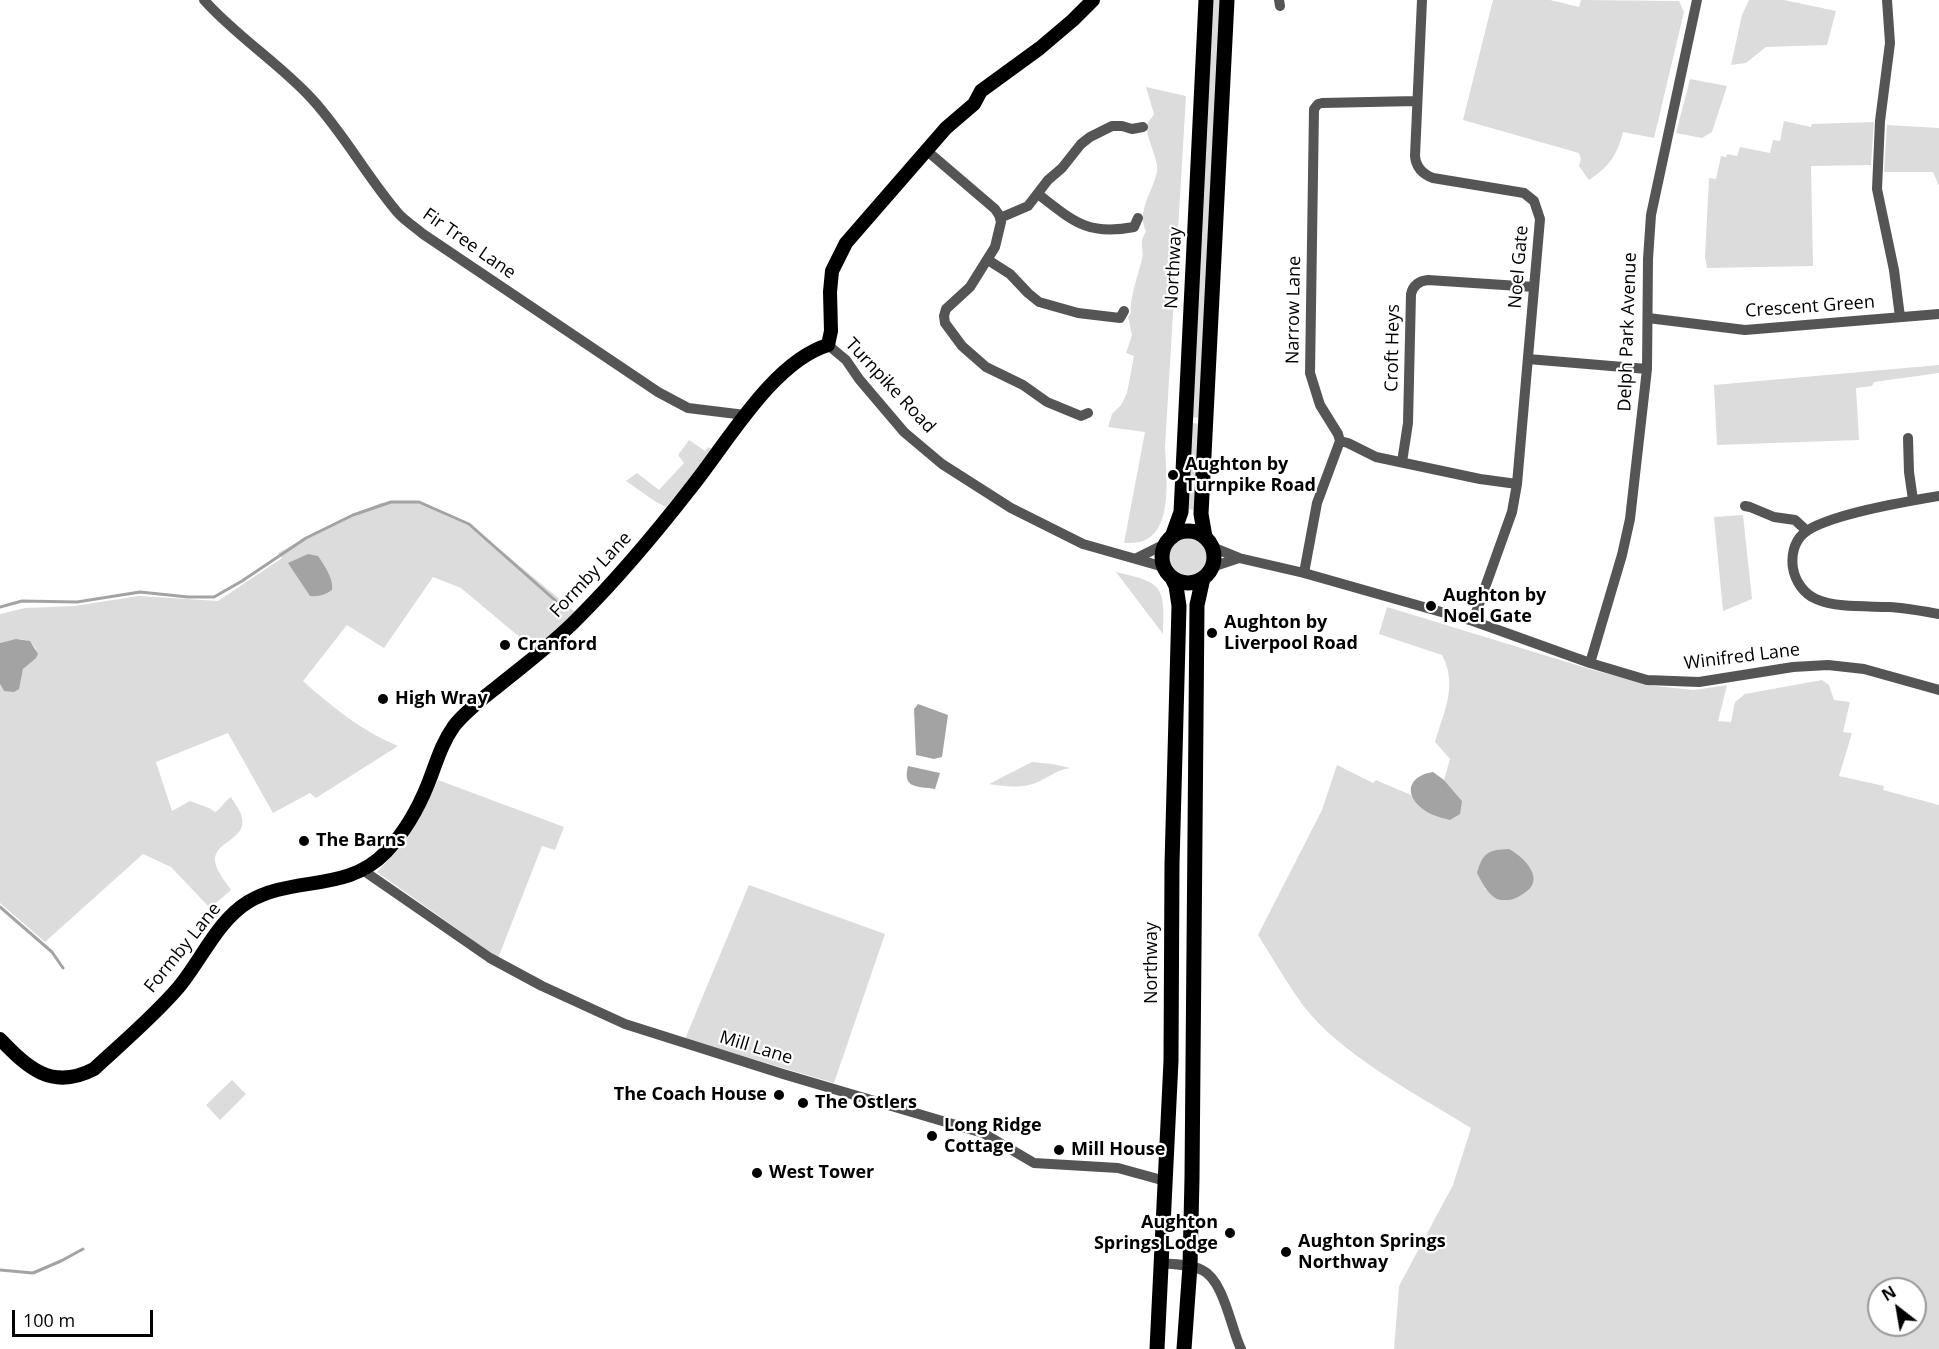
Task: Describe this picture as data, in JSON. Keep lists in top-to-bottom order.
{
  "streets": {
    "highway": ["Northway"],
    "main road": ["Turnpike Road", "Formby Lane"],
    "street": [
      "Fir Tree Lane",
      "Noel Gate",
      "Crescent Green",
      "Narrow Lane",
      "Delph Park Avenue",
      "Croft Heys",
      "Winifred Lane",
      "Mill Lane"
    ]
  },
  "crossings": [
    ["Fir Tree Lane", "Formby Lane"],
    ["Noel Gate", "Croft Heys"],
    ["Noel Gate", "Winifred Lane"],
    ["Northway", "Turnpike Road"],
    ["Northway", "Winifred Lane"],
    ["Northway", "Mill Lane"],
    ["Crescent Green", "Delph Park Avenue"],
    ["Delph Park Avenue", "Winifred Lane"],
    ["Turnpike Road", "Formby Lane"],
    ["Turnpike Road", "Winifred Lane"],
    ["Formby Lane", "Mill Lane"]
  ],
  "places": [
    "Aughton by Turnpike Road",
    "Aughton by Noel Gate",
    "Aughton by Liverpool Road",
    "Cranford",
    "High Wray",
    "The Barns",
    "The Coach House",
    "The Ostlers",
    "Long Ridge Cottage",
    "Mill House",
    "West Tower",
    "Aughton Springs Lodge",
    "Aughton Springs Northway"
  ],
  "scale_bar": "100 m",
  "north": "top left"
}
